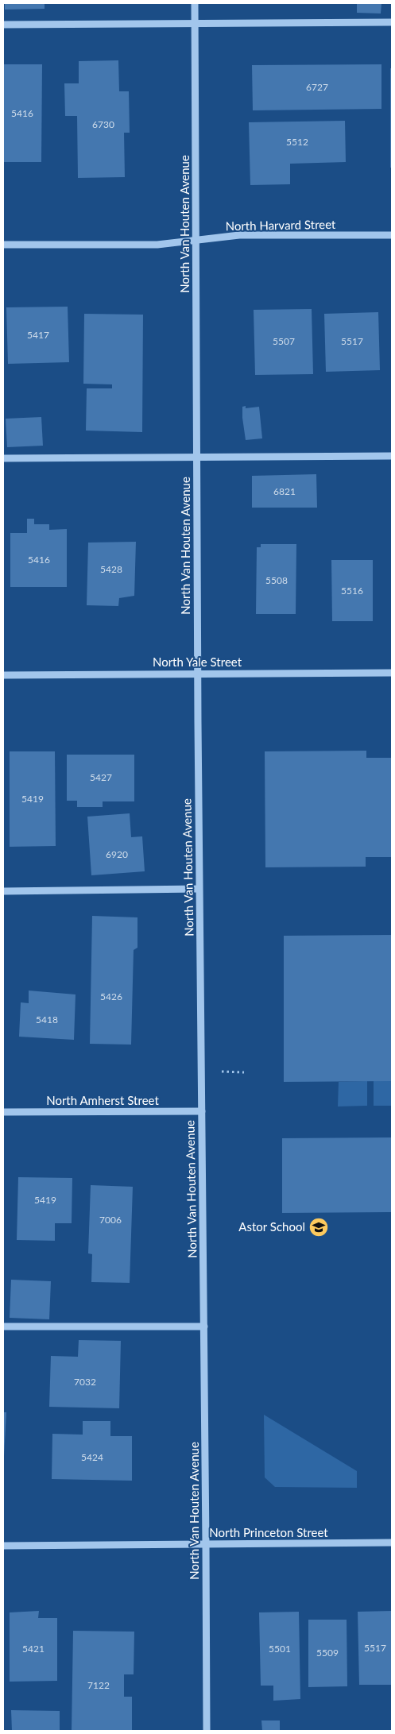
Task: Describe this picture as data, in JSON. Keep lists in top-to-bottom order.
{
  "streets": {
    "street": [
      "North Van Houten Avenue",
      "North Harvard Street",
      "North Yale Street",
      "North Amherst Street",
      "North Princeton Street"
    ]
  },
  "crossings": [
    ["North Van Houten Avenue", "North Harvard Street"],
    ["North Van Houten Avenue", "North Yale Street"],
    ["North Van Houten Avenue", "North Amherst Street"],
    ["North Van Houten Avenue", "North Princeton Street"]
  ],
  "places": {
    "school or university": ["Astor School"]
  },
  "house_numbers": [
    "6727",
    "5416",
    "6730",
    "5512",
    "5417",
    "5507",
    "5517",
    "6821",
    "5416",
    "5428",
    "5508",
    "5516",
    "5427",
    "5419",
    "6920",
    "5426",
    "5418",
    "5419",
    "7006",
    "7032",
    "5424",
    "5517",
    "5421",
    "5501",
    "5509",
    "7122"
  ]
}
